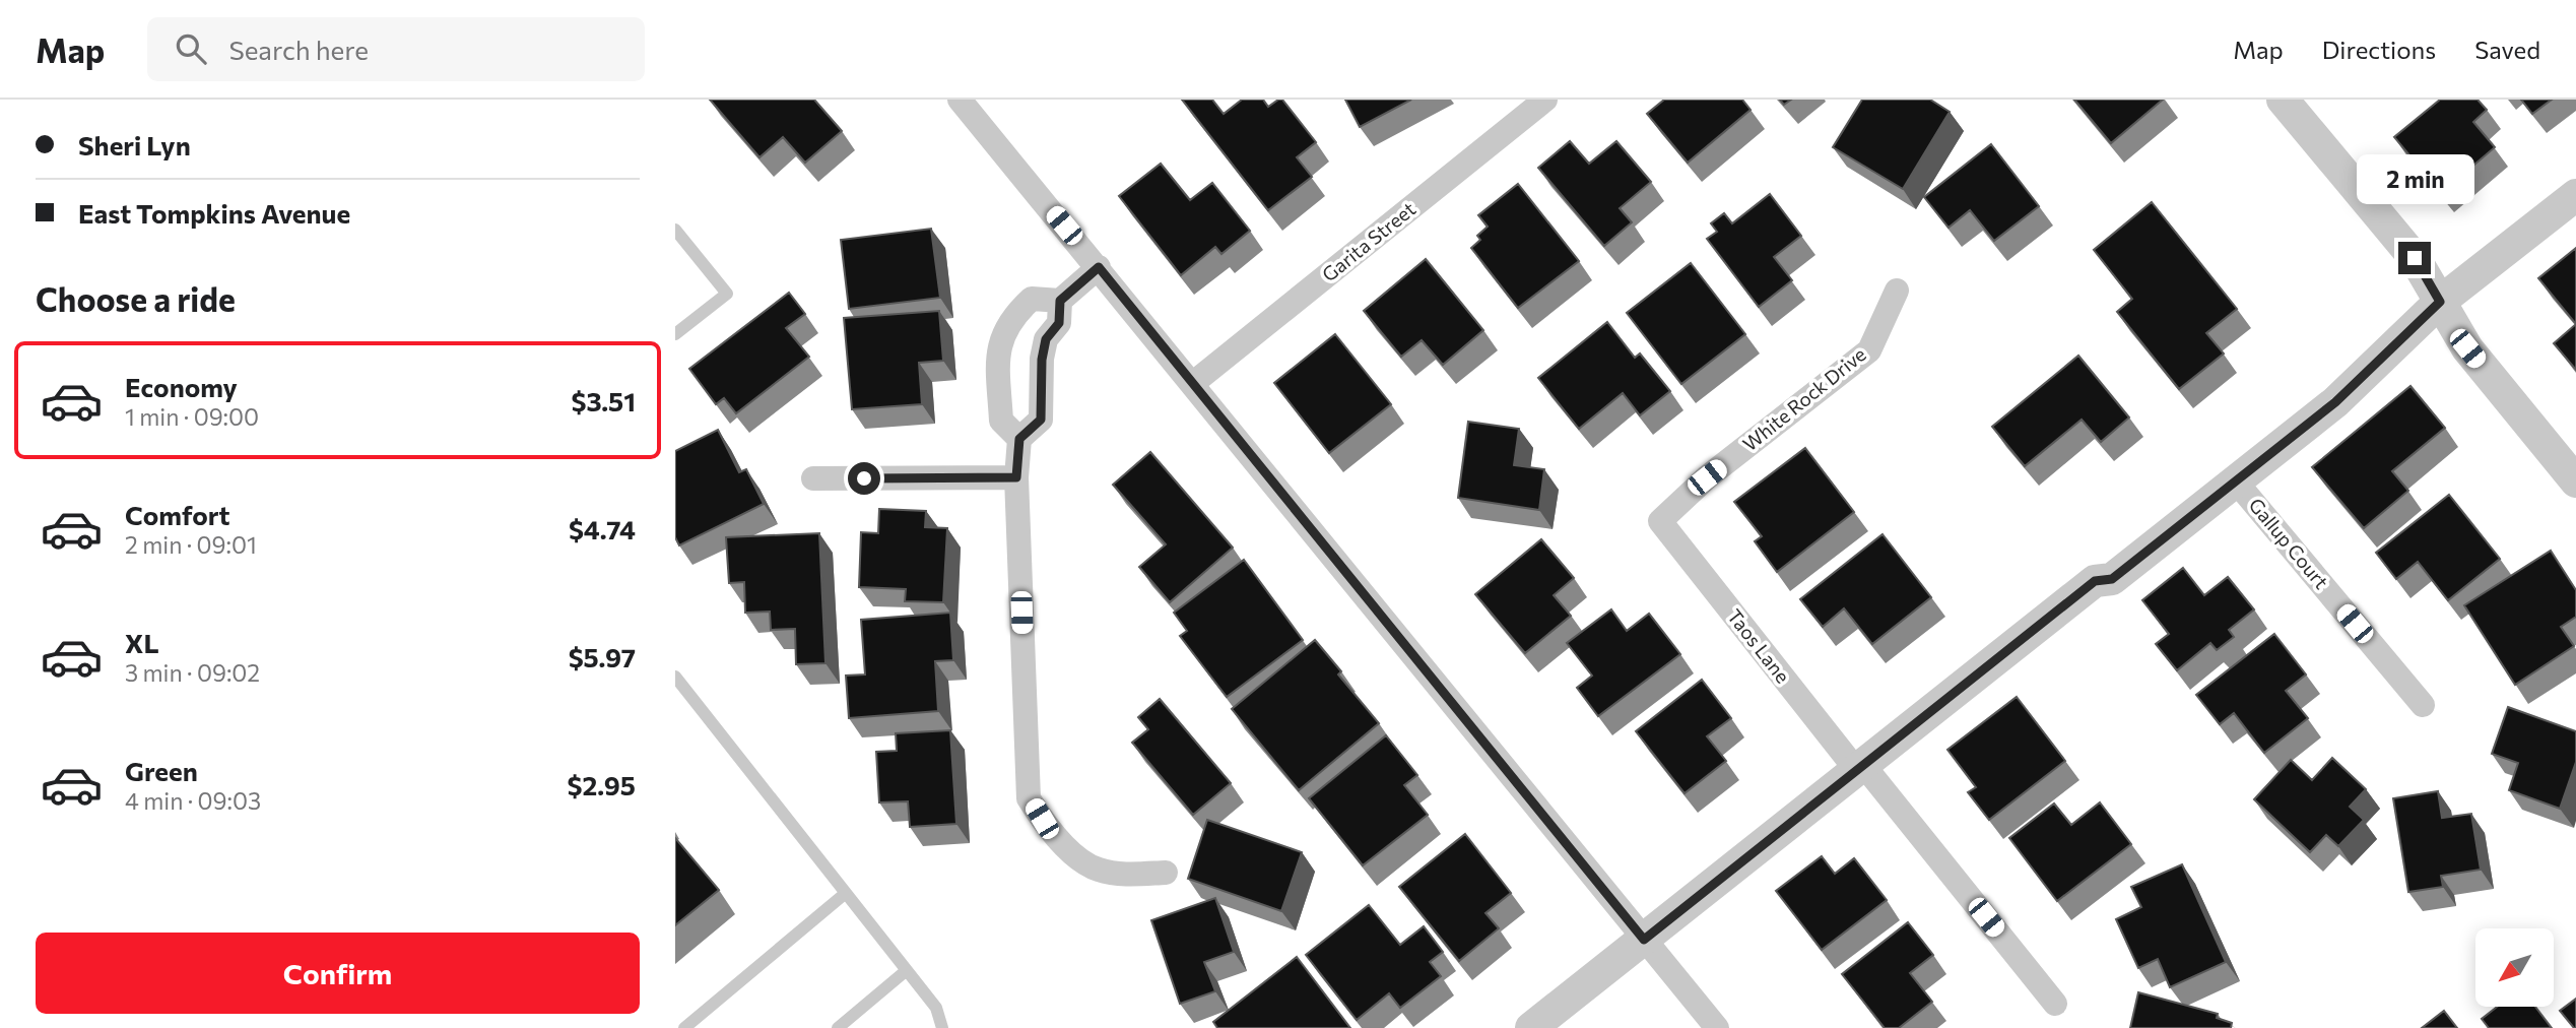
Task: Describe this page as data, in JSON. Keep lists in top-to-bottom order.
{
  "streets": {
    "street": [
      "Garita Street",
      "White Rock Drive",
      "Gallup Court",
      "Taos Lane"
    ]
  },
  "crossings": [
    ["White Rock Drive", "Taos Lane"]
  ],
  "north": "bottom left",
  "page": {
    "header": "Map",
    "search": "Search here",
    "nav": ["Map", "Directions", "Saved"],
    "banner": ["Sheri Lyn", "East Tompkins Avenue"],
    "bubble": "2 min",
    "heading": "Choose a ride",
    "list": [
      {
        "name": "Economy",
        "note": "1 min · 09:00",
        "value": "$3.51"
      },
      {
        "name": "Comfort",
        "note": "2 min · 09:01",
        "value": "$4.74"
      },
      {
        "name": "XL",
        "note": "3 min · 09:02",
        "value": "$5.97"
      },
      {
        "name": "Green",
        "note": "4 min · 09:03",
        "value": "$2.95"
      }
    ],
    "buttons": "Confirm"
  }
}
